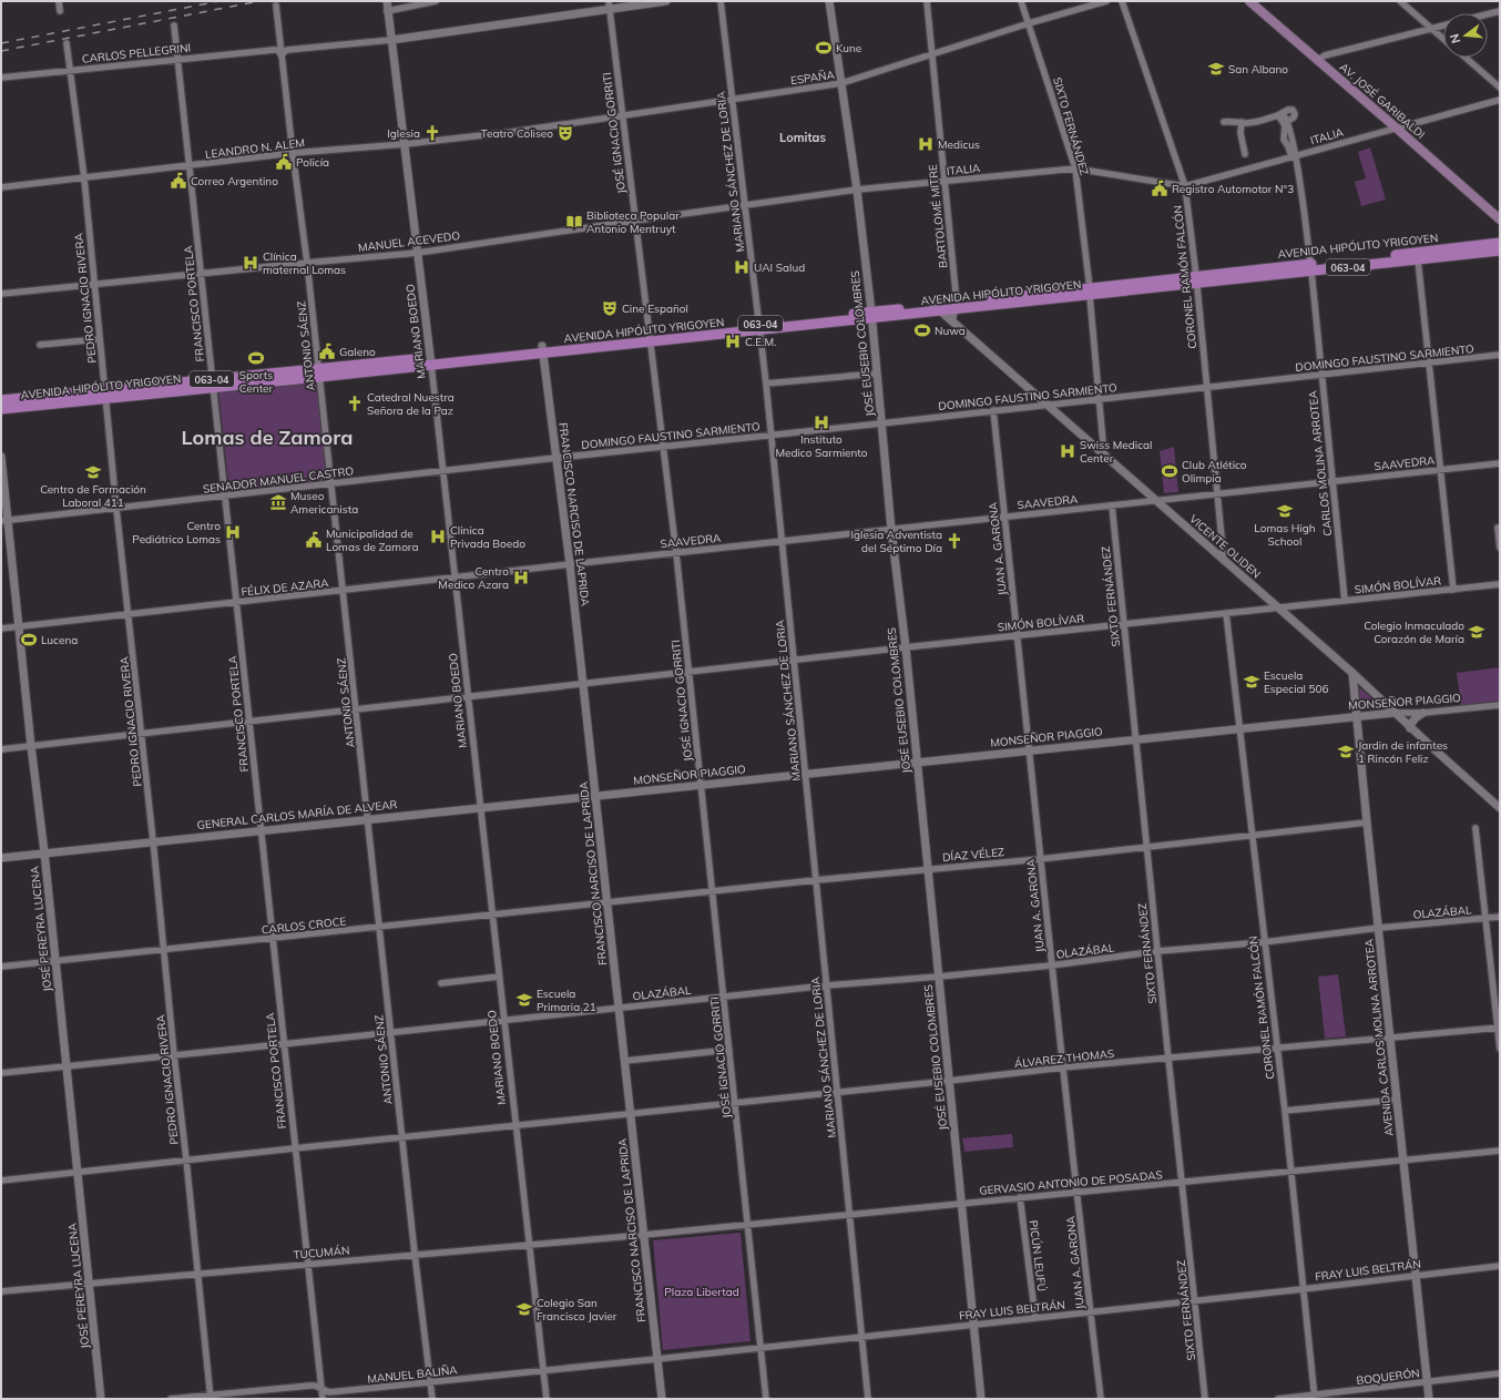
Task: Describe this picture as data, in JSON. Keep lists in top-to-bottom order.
{
  "streets": {
    "main road": ["AV. JOSÉ GARIBALDI", "AVENIDA HIPÓLITO YRIGOYEN", "063-04"],
    "street": [
      "CARLOS PELLEGRINI",
      "ESPAÑA",
      "SIXTO FERNÁNDEZ",
      "JOSÉ IGNACIO GORRITI",
      "ITALIA",
      "LEANDRO N. ALEM",
      "MARIANO SÁNCHEZ DE LORIA",
      "BARTOLOMÉ MITRE",
      "MANUEL ACEVEDO",
      "CORONEL RAMÓN FALCÓN",
      "PEDRO IGNACIO RIVERA",
      "FRANCISCO PORTELA",
      "MARIANO BOEDO",
      "JOSÉ EUSEBIO COLOMBRES",
      "ANTONIO SÁENZ",
      "DOMINGO FAUSTINO SARMIENTO",
      "CARLOS MOLINA ARROTEA",
      "SAAVEDRA",
      "SENADOR MANUEL CASTRO",
      "FRANCISCO NARCISO DE LAPRIDA",
      "VICENTE OLIDEN",
      "JUAN A. GARONA",
      "SIMÓN BOLÍVAR",
      "FÉLIX DE AZARA",
      "MONSEÑOR PIAGGIO",
      "GENERAL CARLOS MARÍA DE ALVEAR",
      "DÍAZ VÉLEZ",
      "OLAZÁBAL",
      "CARLOS CROCE",
      "JOSÉ PEREYRA LUCENA",
      "AVENIDA CARLOS MOLINA ARROTEA",
      "ÁLVAREZ THOMAS",
      "GERVASIO ANTONIO DE POSADAS",
      "TUCUMÁN",
      "PICÚN LEUFÚ",
      "FRAY LUIS BELTRÁN",
      "MANUEL BALIÑA",
      "BOQUERÓN"
    ]
  },
  "crossings": [
    ["CARLOS PELLEGRINI", "PEDRO IGNACIO RIVERA"],
    ["CARLOS PELLEGRINI", "FRANCISCO PORTELA"],
    ["ESPAÑA", "SIXTO FERNÁNDEZ"],
    ["ESPAÑA", "JOSÉ IGNACIO GORRITI"],
    ["ESPAÑA", "LEANDRO N. ALEM"],
    ["ESPAÑA", "MARIANO SÁNCHEZ DE LORIA"],
    ["ESPAÑA", "BARTOLOMÉ MITRE"],
    ["ESPAÑA", "JOSÉ EUSEBIO COLOMBRES"],
    ["AV. JOSÉ GARIBALDI", "ITALIA"],
    ["SIXTO FERNÁNDEZ", "ITALIA"],
    ["SIXTO FERNÁNDEZ", "AVENIDA HIPÓLITO YRIGOYEN"],
    ["SIXTO FERNÁNDEZ", "DOMINGO FAUSTINO SARMIENTO"],
    ["SIXTO FERNÁNDEZ", "SAAVEDRA"],
    ["SIXTO FERNÁNDEZ", "VICENTE OLIDEN"],
    ["SIXTO FERNÁNDEZ", "SIMÓN BOLÍVAR"],
    ["SIXTO FERNÁNDEZ", "MONSEÑOR PIAGGIO"],
    ["SIXTO FERNÁNDEZ", "DÍAZ VÉLEZ"],
    ["SIXTO FERNÁNDEZ", "OLAZÁBAL"],
    ["SIXTO FERNÁNDEZ", "ÁLVAREZ THOMAS"],
    ["SIXTO FERNÁNDEZ", "GERVASIO ANTONIO DE POSADAS"],
    ["SIXTO FERNÁNDEZ", "FRAY LUIS BELTRÁN"],
    ["JOSÉ IGNACIO GORRITI", "ITALIA"],
    ["JOSÉ IGNACIO GORRITI", "AVENIDA HIPÓLITO YRIGOYEN"],
    ["JOSÉ IGNACIO GORRITI", "DOMINGO FAUSTINO SARMIENTO"],
    ["JOSÉ IGNACIO GORRITI", "SAAVEDRA"],
    ["JOSÉ IGNACIO GORRITI", "SIMÓN BOLÍVAR"],
    ["JOSÉ IGNACIO GORRITI", "MONSEÑOR PIAGGIO"],
    ["JOSÉ IGNACIO GORRITI", "DÍAZ VÉLEZ"],
    ["JOSÉ IGNACIO GORRITI", "OLAZÁBAL"],
    ["JOSÉ IGNACIO GORRITI", "ÁLVAREZ THOMAS"],
    ["JOSÉ IGNACIO GORRITI", "GERVASIO ANTONIO DE POSADAS"],
    ["JOSÉ IGNACIO GORRITI", "FRAY LUIS BELTRÁN"],
    ["ITALIA", "MARIANO SÁNCHEZ DE LORIA"],
    ["ITALIA", "BARTOLOMÉ MITRE"],
    ["ITALIA", "MANUEL ACEVEDO"],
    ["ITALIA", "CORONEL RAMÓN FALCÓN"],
    ["ITALIA", "JOSÉ EUSEBIO COLOMBRES"],
    ["ITALIA", "CARLOS MOLINA ARROTEA"],
    ["LEANDRO N. ALEM", "PEDRO IGNACIO RIVERA"],
    ["LEANDRO N. ALEM", "FRANCISCO PORTELA"],
    ["LEANDRO N. ALEM", "MARIANO BOEDO"],
    ["LEANDRO N. ALEM", "ANTONIO SÁENZ"],
    ["MARIANO SÁNCHEZ DE LORIA", "AVENIDA HIPÓLITO YRIGOYEN"],
    ["MARIANO SÁNCHEZ DE LORIA", "DOMINGO FAUSTINO SARMIENTO"],
    ["MARIANO SÁNCHEZ DE LORIA", "SAAVEDRA"],
    ["MARIANO SÁNCHEZ DE LORIA", "SIMÓN BOLÍVAR"],
    ["MARIANO SÁNCHEZ DE LORIA", "MONSEÑOR PIAGGIO"],
    ["MARIANO SÁNCHEZ DE LORIA", "DÍAZ VÉLEZ"],
    ["MARIANO SÁNCHEZ DE LORIA", "OLAZÁBAL"],
    ["MARIANO SÁNCHEZ DE LORIA", "ÁLVAREZ THOMAS"],
    ["MARIANO SÁNCHEZ DE LORIA", "GERVASIO ANTONIO DE POSADAS"],
    ["MARIANO SÁNCHEZ DE LORIA", "FRAY LUIS BELTRÁN"],
    ["BARTOLOMÉ MITRE", "AVENIDA HIPÓLITO YRIGOYEN"],
    ["BARTOLOMÉ MITRE", "VICENTE OLIDEN"],
    ["MANUEL ACEVEDO", "PEDRO IGNACIO RIVERA"],
    ["MANUEL ACEVEDO", "FRANCISCO PORTELA"],
    ["MANUEL ACEVEDO", "MARIANO BOEDO"],
    ["MANUEL ACEVEDO", "ANTONIO SÁENZ"],
    ["AVENIDA HIPÓLITO YRIGOYEN", "CORONEL RAMÓN FALCÓN"],
    ["AVENIDA HIPÓLITO YRIGOYEN", "PEDRO IGNACIO RIVERA"],
    ["AVENIDA HIPÓLITO YRIGOYEN", "FRANCISCO PORTELA"],
    ["AVENIDA HIPÓLITO YRIGOYEN", "MARIANO BOEDO"],
    ["AVENIDA HIPÓLITO YRIGOYEN", "JOSÉ EUSEBIO COLOMBRES"],
    ["AVENIDA HIPÓLITO YRIGOYEN", "ANTONIO SÁENZ"],
    ["AVENIDA HIPÓLITO YRIGOYEN", "CARLOS MOLINA ARROTEA"],
    ["AVENIDA HIPÓLITO YRIGOYEN", "FRANCISCO NARCISO DE LAPRIDA"],
    ["AVENIDA HIPÓLITO YRIGOYEN", "VICENTE OLIDEN"],
    ["CORONEL RAMÓN FALCÓN", "DOMINGO FAUSTINO SARMIENTO"],
    ["CORONEL RAMÓN FALCÓN", "SAAVEDRA"],
    ["CORONEL RAMÓN FALCÓN", "VICENTE OLIDEN"],
    ["CORONEL RAMÓN FALCÓN", "SIMÓN BOLÍVAR"],
    ["CORONEL RAMÓN FALCÓN", "MONSEÑOR PIAGGIO"],
    ["CORONEL RAMÓN FALCÓN", "DÍAZ VÉLEZ"],
    ["CORONEL RAMÓN FALCÓN", "OLAZÁBAL"],
    ["CORONEL RAMÓN FALCÓN", "ÁLVAREZ THOMAS"],
    ["CORONEL RAMÓN FALCÓN", "GERVASIO ANTONIO DE POSADAS"],
    ["CORONEL RAMÓN FALCÓN", "FRAY LUIS BELTRÁN"],
    ["CORONEL RAMÓN FALCÓN", "BOQUERÓN"],
    ["PEDRO IGNACIO RIVERA", "SENADOR MANUEL CASTRO"],
    ["PEDRO IGNACIO RIVERA", "SIMÓN BOLÍVAR"],
    ["PEDRO IGNACIO RIVERA", "FÉLIX DE AZARA"],
    ["PEDRO IGNACIO RIVERA", "GENERAL CARLOS MARÍA DE ALVEAR"],
    ["PEDRO IGNACIO RIVERA", "OLAZÁBAL"],
    ["PEDRO IGNACIO RIVERA", "CARLOS CROCE"],
    ["PEDRO IGNACIO RIVERA", "ÁLVAREZ THOMAS"],
    ["PEDRO IGNACIO RIVERA", "TUCUMÁN"],
    ["PEDRO IGNACIO RIVERA", "MANUEL BALIÑA"],
    ["FRANCISCO PORTELA", "SENADOR MANUEL CASTRO"],
    ["FRANCISCO PORTELA", "SIMÓN BOLÍVAR"],
    ["FRANCISCO PORTELA", "FÉLIX DE AZARA"],
    ["FRANCISCO PORTELA", "GENERAL CARLOS MARÍA DE ALVEAR"],
    ["FRANCISCO PORTELA", "OLAZÁBAL"],
    ["FRANCISCO PORTELA", "CARLOS CROCE"],
    ["FRANCISCO PORTELA", "ÁLVAREZ THOMAS"],
    ["FRANCISCO PORTELA", "TUCUMÁN"],
    ["FRANCISCO PORTELA", "MANUEL BALIÑA"],
    ["MARIANO BOEDO", "SENADOR MANUEL CASTRO"],
    ["MARIANO BOEDO", "SIMÓN BOLÍVAR"],
    ["MARIANO BOEDO", "FÉLIX DE AZARA"],
    ["MARIANO BOEDO", "GENERAL CARLOS MARÍA DE ALVEAR"],
    ["MARIANO BOEDO", "OLAZÁBAL"],
    ["MARIANO BOEDO", "CARLOS CROCE"],
    ["MARIANO BOEDO", "ÁLVAREZ THOMAS"],
    ["MARIANO BOEDO", "TUCUMÁN"],
    ["MARIANO BOEDO", "MANUEL BALIÑA"],
    ["JOSÉ EUSEBIO COLOMBRES", "DOMINGO FAUSTINO SARMIENTO"],
    ["JOSÉ EUSEBIO COLOMBRES", "SAAVEDRA"],
    ["JOSÉ EUSEBIO COLOMBRES", "SIMÓN BOLÍVAR"],
    ["JOSÉ EUSEBIO COLOMBRES", "MONSEÑOR PIAGGIO"],
    ["JOSÉ EUSEBIO COLOMBRES", "DÍAZ VÉLEZ"],
    ["JOSÉ EUSEBIO COLOMBRES", "OLAZÁBAL"],
    ["JOSÉ EUSEBIO COLOMBRES", "ÁLVAREZ THOMAS"],
    ["JOSÉ EUSEBIO COLOMBRES", "GERVASIO ANTONIO DE POSADAS"],
    ["JOSÉ EUSEBIO COLOMBRES", "FRAY LUIS BELTRÁN"],
    ["ANTONIO SÁENZ", "SENADOR MANUEL CASTRO"],
    ["ANTONIO SÁENZ", "SIMÓN BOLÍVAR"],
    ["ANTONIO SÁENZ", "FÉLIX DE AZARA"],
    ["ANTONIO SÁENZ", "GENERAL CARLOS MARÍA DE ALVEAR"],
    ["ANTONIO SÁENZ", "OLAZÁBAL"],
    ["ANTONIO SÁENZ", "CARLOS CROCE"],
    ["ANTONIO SÁENZ", "ÁLVAREZ THOMAS"],
    ["ANTONIO SÁENZ", "TUCUMÁN"],
    ["ANTONIO SÁENZ", "MANUEL BALIÑA"],
    ["DOMINGO FAUSTINO SARMIENTO", "CARLOS MOLINA ARROTEA"],
    ["DOMINGO FAUSTINO SARMIENTO", "SENADOR MANUEL CASTRO"],
    ["DOMINGO FAUSTINO SARMIENTO", "FRANCISCO NARCISO DE LAPRIDA"],
    ["DOMINGO FAUSTINO SARMIENTO", "VICENTE OLIDEN"],
    ["DOMINGO FAUSTINO SARMIENTO", "JUAN A. GARONA"],
    ["CARLOS MOLINA ARROTEA", "SAAVEDRA"],
    ["CARLOS MOLINA ARROTEA", "SIMÓN BOLÍVAR"],
    ["SAAVEDRA", "FRANCISCO NARCISO DE LAPRIDA"],
    ["SAAVEDRA", "VICENTE OLIDEN"],
    ["SAAVEDRA", "JUAN A. GARONA"],
    ["SAAVEDRA", "FÉLIX DE AZARA"],
    ["SENADOR MANUEL CASTRO", "FRANCISCO NARCISO DE LAPRIDA"],
    ["SENADOR MANUEL CASTRO", "JOSÉ PEREYRA LUCENA"],
    ["FRANCISCO NARCISO DE LAPRIDA", "SIMÓN BOLÍVAR"],
    ["FRANCISCO NARCISO DE LAPRIDA", "FÉLIX DE AZARA"],
    ["FRANCISCO NARCISO DE LAPRIDA", "MONSEÑOR PIAGGIO"],
    ["FRANCISCO NARCISO DE LAPRIDA", "GENERAL CARLOS MARÍA DE ALVEAR"],
    ["FRANCISCO NARCISO DE LAPRIDA", "DÍAZ VÉLEZ"],
    ["FRANCISCO NARCISO DE LAPRIDA", "OLAZÁBAL"],
    ["FRANCISCO NARCISO DE LAPRIDA", "CARLOS CROCE"],
    ["FRANCISCO NARCISO DE LAPRIDA", "ÁLVAREZ THOMAS"],
    ["FRANCISCO NARCISO DE LAPRIDA", "GERVASIO ANTONIO DE POSADAS"],
    ["FRANCISCO NARCISO DE LAPRIDA", "TUCUMÁN"],
    ["FRANCISCO NARCISO DE LAPRIDA", "FRAY LUIS BELTRÁN"],
    ["FRANCISCO NARCISO DE LAPRIDA", "MANUEL BALIÑA"],
    ["VICENTE OLIDEN", "SIMÓN BOLÍVAR"],
    ["VICENTE OLIDEN", "MONSEÑOR PIAGGIO"],
    ["VICENTE OLIDEN", "AVENIDA CARLOS MOLINA ARROTEA"],
    ["JUAN A. GARONA", "SIMÓN BOLÍVAR"],
    ["JUAN A. GARONA", "MONSEÑOR PIAGGIO"],
    ["JUAN A. GARONA", "DÍAZ VÉLEZ"],
    ["JUAN A. GARONA", "OLAZÁBAL"],
    ["JUAN A. GARONA", "ÁLVAREZ THOMAS"],
    ["JUAN A. GARONA", "GERVASIO ANTONIO DE POSADAS"],
    ["JUAN A. GARONA", "FRAY LUIS BELTRÁN"],
    ["SIMÓN BOLÍVAR", "JOSÉ PEREYRA LUCENA"],
    ["FÉLIX DE AZARA", "JOSÉ PEREYRA LUCENA"],
    ["MONSEÑOR PIAGGIO", "GENERAL CARLOS MARÍA DE ALVEAR"],
    ["MONSEÑOR PIAGGIO", "AVENIDA CARLOS MOLINA ARROTEA"],
    ["GENERAL CARLOS MARÍA DE ALVEAR", "JOSÉ PEREYRA LUCENA"],
    ["DÍAZ VÉLEZ", "CARLOS CROCE"],
    ["DÍAZ VÉLEZ", "AVENIDA CARLOS MOLINA ARROTEA"],
    ["OLAZÁBAL", "JOSÉ PEREYRA LUCENA"],
    ["OLAZÁBAL", "AVENIDA CARLOS MOLINA ARROTEA"],
    ["CARLOS CROCE", "JOSÉ PEREYRA LUCENA"],
    ["JOSÉ PEREYRA LUCENA", "ÁLVAREZ THOMAS"],
    ["JOSÉ PEREYRA LUCENA", "TUCUMÁN"],
    ["AVENIDA CARLOS MOLINA ARROTEA", "ÁLVAREZ THOMAS"],
    ["AVENIDA CARLOS MOLINA ARROTEA", "GERVASIO ANTONIO DE POSADAS"],
    ["AVENIDA CARLOS MOLINA ARROTEA", "FRAY LUIS BELTRÁN"],
    ["AVENIDA CARLOS MOLINA ARROTEA", "BOQUERÓN"],
    ["GERVASIO ANTONIO DE POSADAS", "TUCUMÁN"],
    ["GERVASIO ANTONIO DE POSADAS", "PICÚN LEUFÚ"],
    ["PICÚN LEUFÚ", "FRAY LUIS BELTRÁN"],
    ["FRAY LUIS BELTRÁN", "MANUEL BALIÑA"]
  ],
  "districts": ["Lomitas", "Lomas de Zamora"],
  "parks": ["Plaza Libertad"],
  "places": {
    "sports": [
      "Kune",
      "Nuwa",
      "Sports Center",
      "Club Atlético Olimpia",
      "Lucena"
    ],
    "school or university": [
      "San Albano",
      "Centro de Formación Laboral 411",
      "Lomas High School",
      "Colegio Inmaculado Corazón de María",
      "Escuela Especial 506",
      "Jardin de infantes 1 Rincón Feliz",
      "Escuela Primaria 21",
      "Colegio San Francisco Javier"
    ],
    "church": ["Iglesia", "Catedral Nuestra Señora de la Paz", "Iglesia Adventista del Séptimo Día"],
    "theatre": ["Teatro Coliseo", "Cine Español"],
    "hospital": [
      "Medicus",
      "Clínica maternal Lomas",
      "UAI Salud",
      "C.E.M.",
      "Instituto Medico Sarmiento",
      "Swiss Medical Center",
      "Centro Pediátrico Lomas",
      "Clinica Privada Boedo",
      "Centro Medico Azara"
    ],
    "public building": [
      "Policía",
      "Correo Argentino",
      "Registro Automotor N°3",
      "Galeno",
      "Municipalidad de Lomas de Zamora"
    ],
    "library": ["Biblioteca Popular Antonio Mentruyt"],
    "museum": ["Museo Americanista"]
  },
  "north": "left"
}
